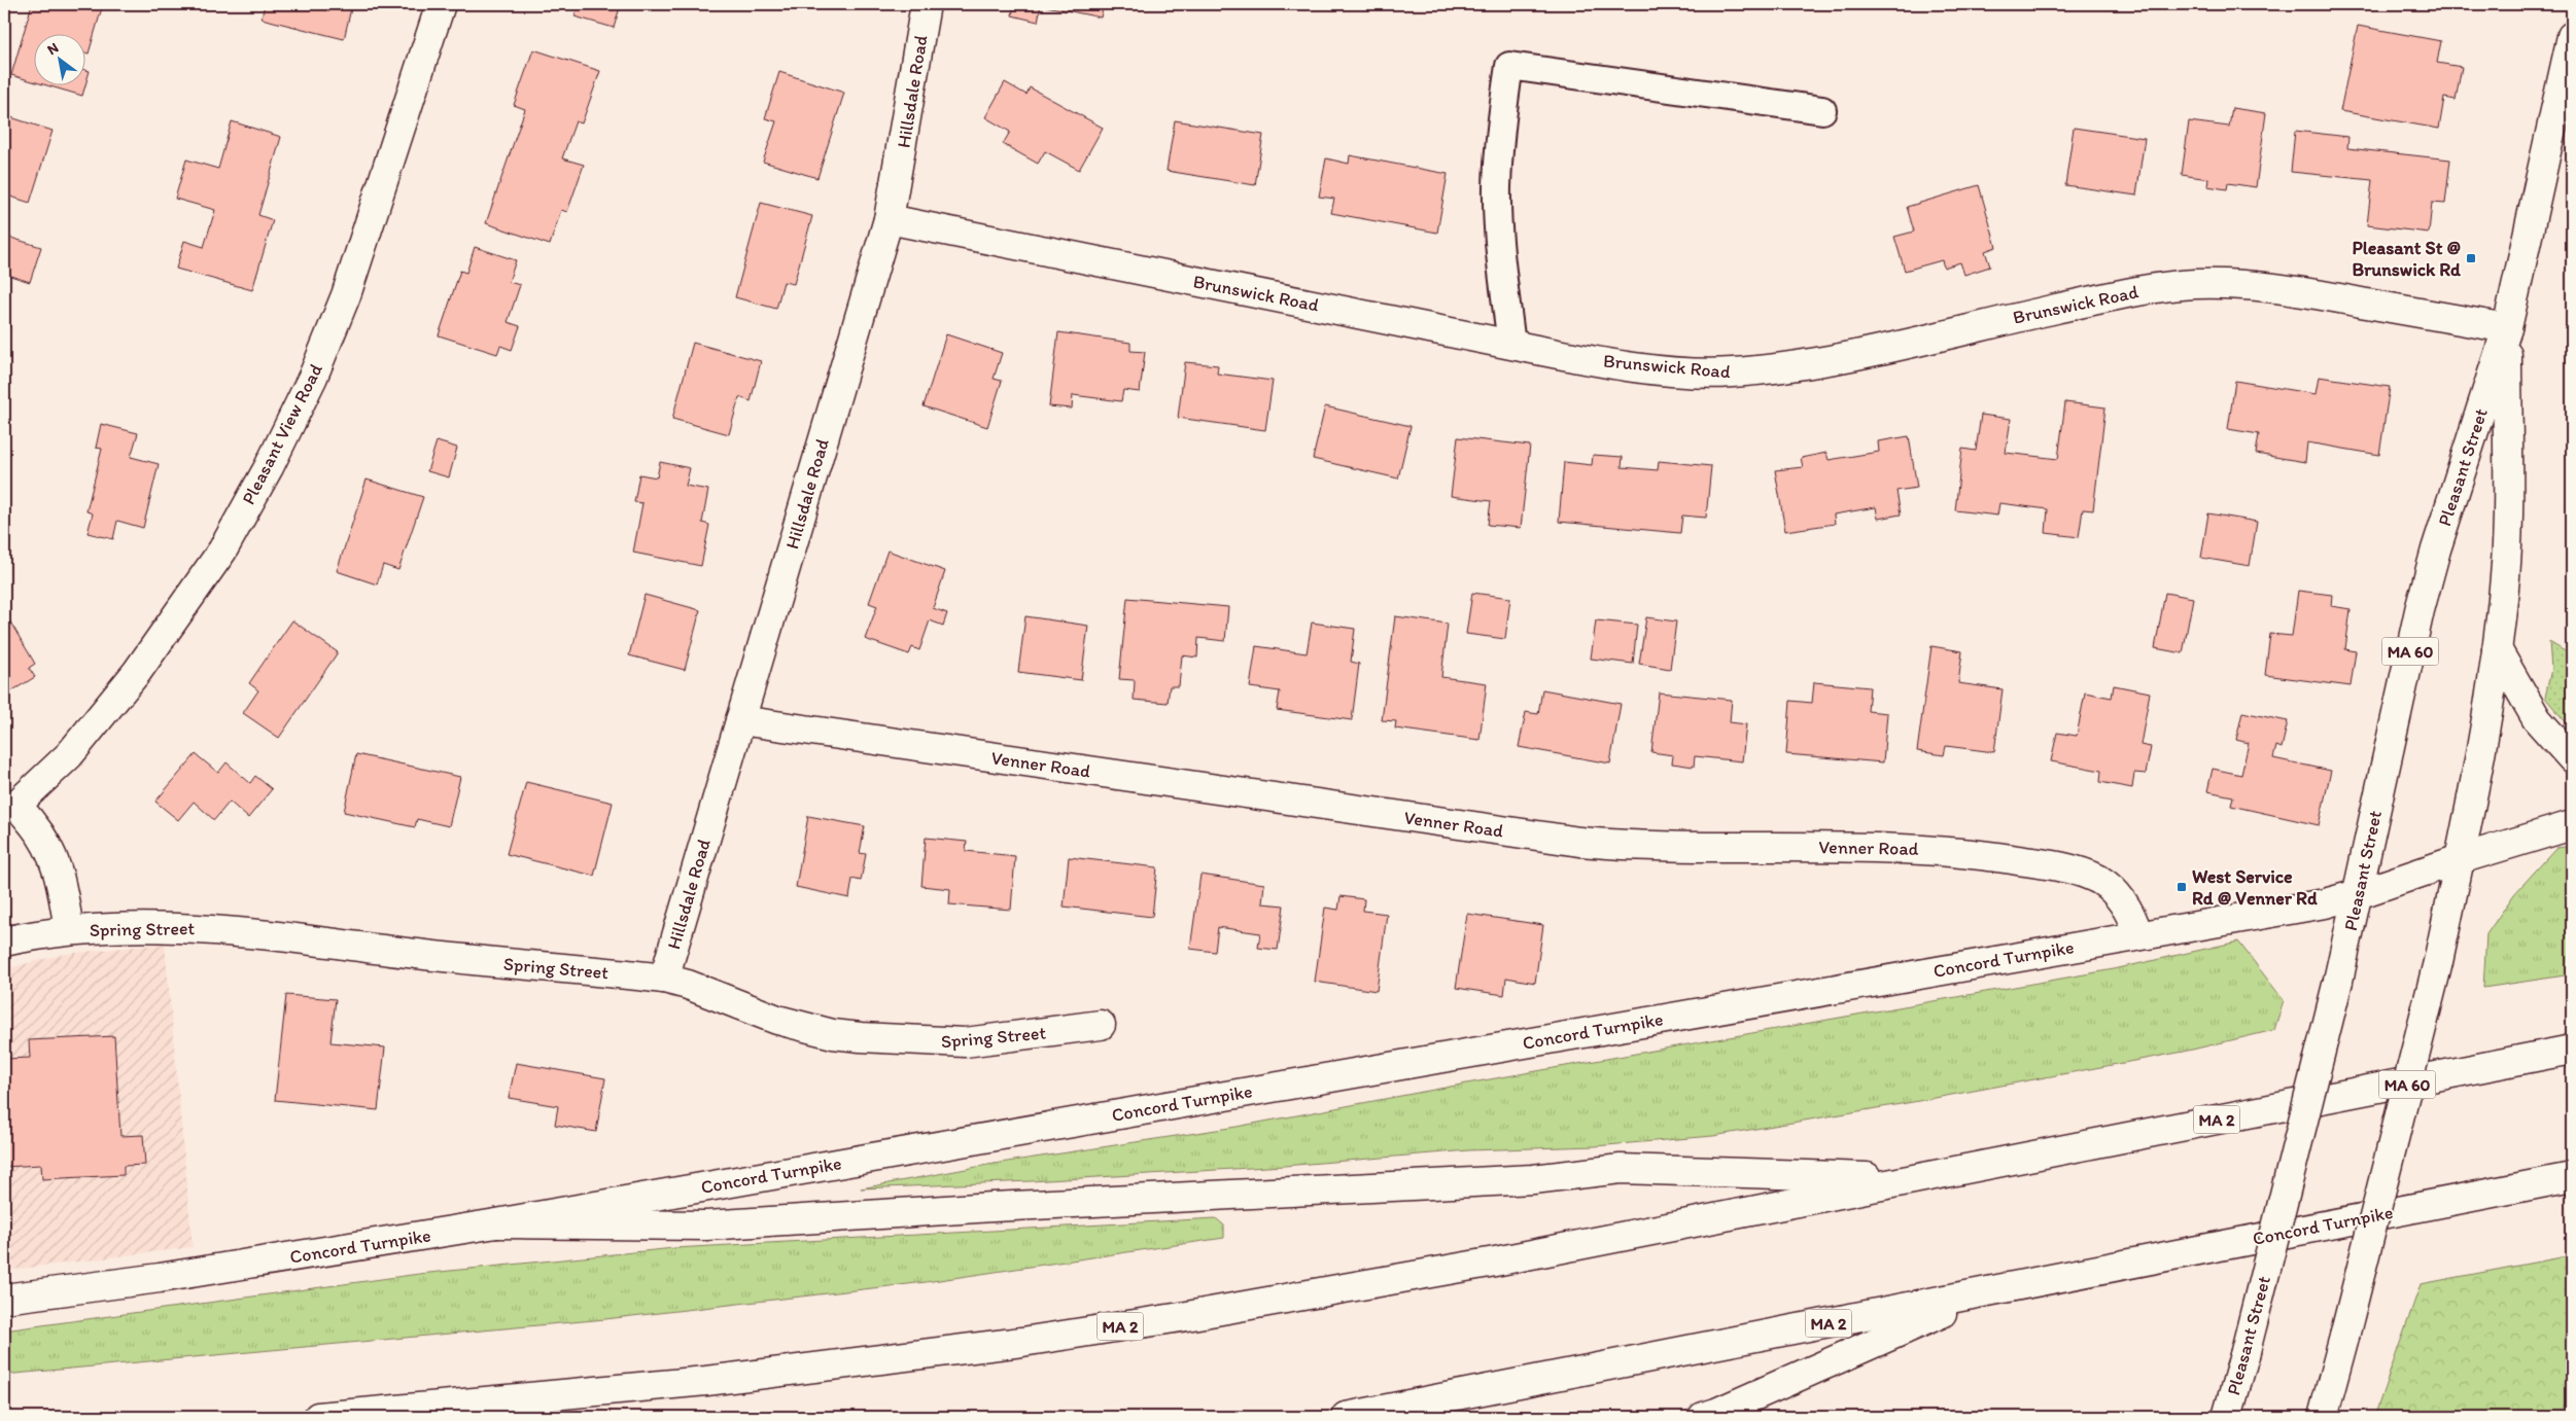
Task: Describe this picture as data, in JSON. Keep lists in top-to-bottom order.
{
  "streets": {
    "main road": [
      "Hillsdale Road",
      "Brunswick Road",
      "Pleasant View Road",
      "Pleasant Street",
      "MA 60",
      "Venner Road",
      "Spring Street",
      "Concord Turnpike",
      "MA 2"
    ]
  },
  "crossings": [
    ["Hillsdale Road", "Brunswick Road"],
    ["Hillsdale Road", "Venner Road"],
    ["Hillsdale Road", "Spring Street"],
    ["Brunswick Road", "Pleasant Street"],
    ["Pleasant Street", "Concord Turnpike"],
    ["Venner Road", "Concord Turnpike"]
  ],
  "places": {
    "transit": ["Pleasant St @ Brunswick Rd", "West Service Rd @ Venner Rd"]
  },
  "north": "top left"
}
